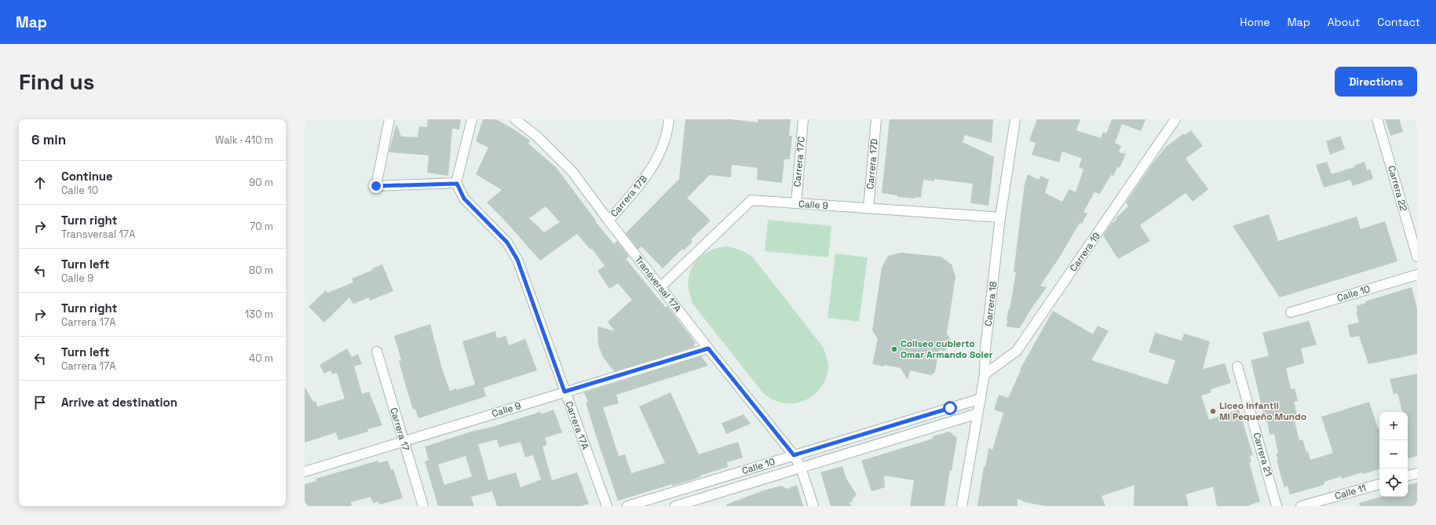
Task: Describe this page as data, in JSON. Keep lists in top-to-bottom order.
{
  "streets": {
    "street": [
      "Carrera 17C",
      "Carrera 17D",
      "Carrera 22",
      "Carrera 17B",
      "Calle 9",
      "Carrera 19",
      "Transversal 17A",
      "Calle 10",
      "Carrera 18",
      "Carrera 17A",
      "Carrera 17",
      "Carrera 21",
      "Calle 11"
    ]
  },
  "crossings": [
    ["Carrera 17C", "Calle 9"],
    ["Carrera 17D", "Calle 9"],
    ["Carrera 17B", "Transversal 17A"],
    ["Calle 9", "Transversal 17A"],
    ["Calle 9", "Carrera 18"],
    ["Calle 9", "Carrera 17A"],
    ["Calle 9", "Carrera 17"],
    ["Carrera 19", "Carrera 18"],
    ["Transversal 17A", "Calle 10"],
    ["Calle 10", "Carrera 18"]
  ],
  "places": ["Coliseo cubierto Omar Armando Soler", "Liceo Infantil Mi Pequeño Mundo"],
  "page": {
    "header": "Map",
    "nav": [
      "Home",
      "Map",
      "About",
      "Contact"
    ],
    "buttons": "Directions",
    "title": "Find us",
    "heading": ["6 min", "Walk · 410 m"],
    "list": [
      ["Continue", "Calle 10", "90 m"],
      ["Turn right", "Transversal 17A", "70 m"],
      ["Turn left", "Calle 9", "80 m"],
      ["Turn right", "Carrera 17A", "130 m"],
      ["Turn left", "Carrera 17A", "40 m"],
      "Arrive at destination"
    ],
    "map_buttons": ["+", "−"]
  }
}
